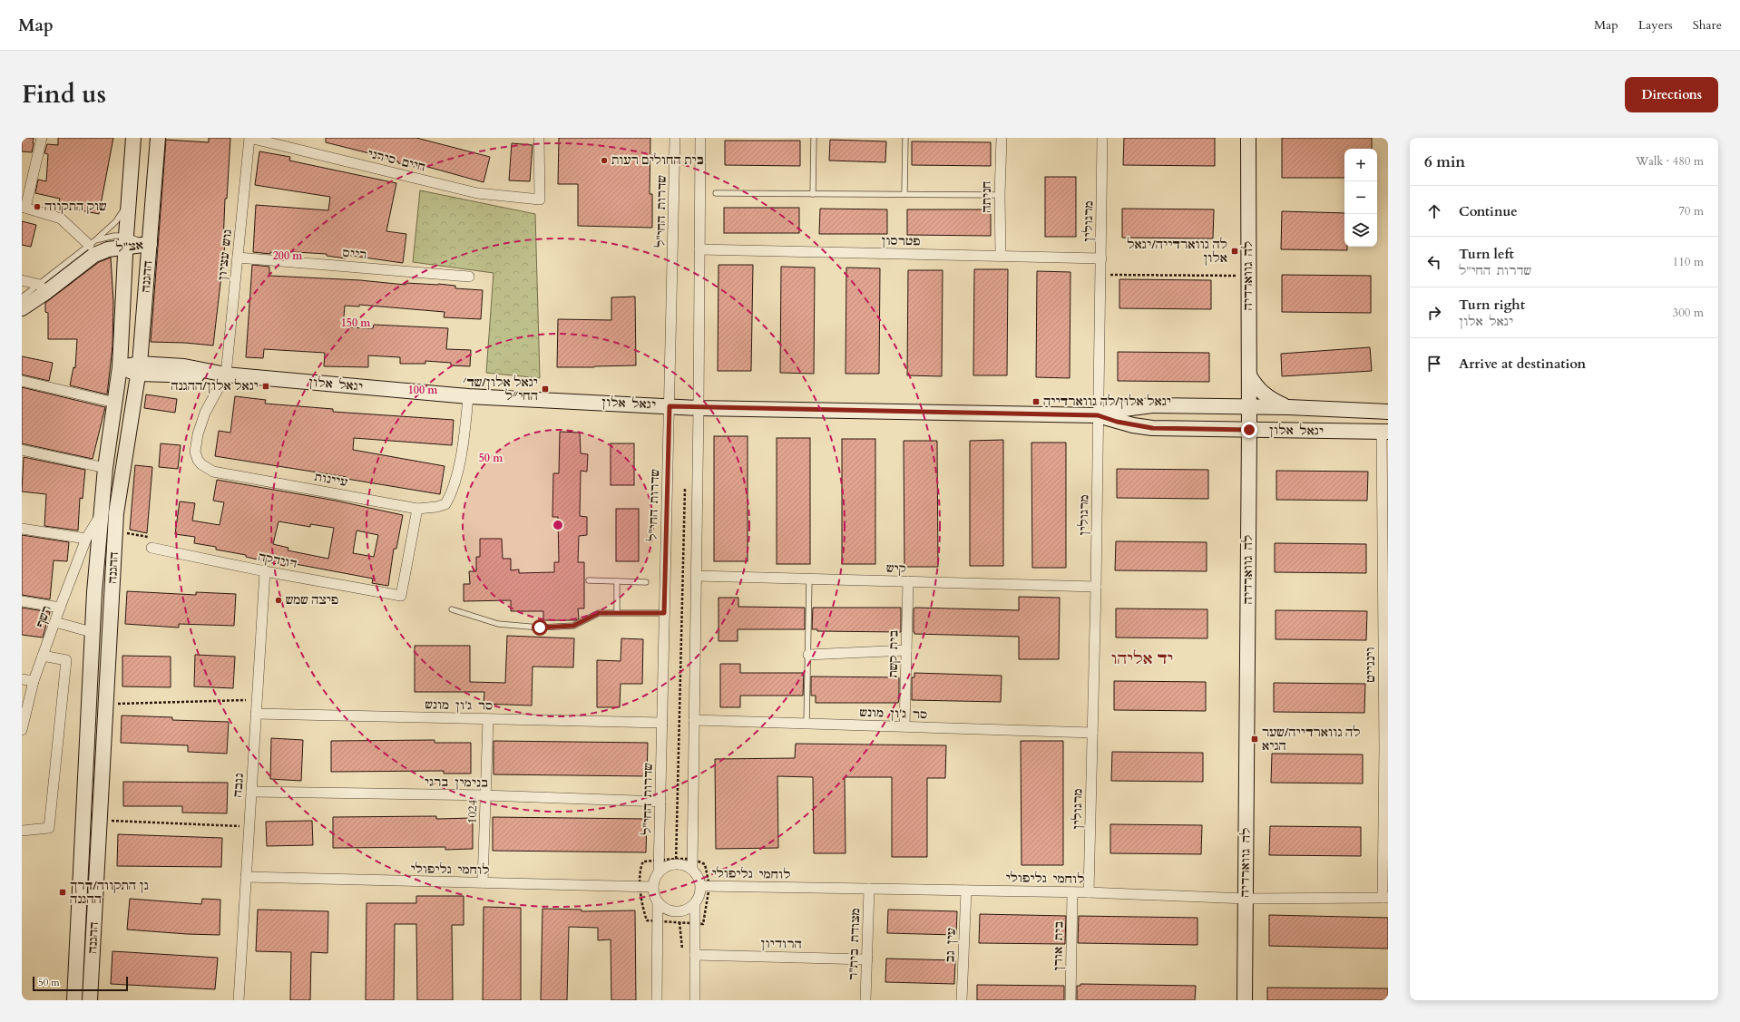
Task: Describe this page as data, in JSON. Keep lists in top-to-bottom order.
{
  "streets": {
    "street": [
      "חיים סירני",
      "חניתה",
      "שדרות החי\"ל",
      "מרגולין",
      "פטרסון",
      "אצ\"ל",
      "רייס",
      "גוש עציון",
      "לה גווארדיה",
      "ההגנה",
      "יגאל אלון",
      "עיינות",
      "דוידקה",
      "קיש",
      "רשף",
      "בית קשת",
      "וינגייט",
      "סר ג'ון מונש",
      "בנימין ברגי",
      "נגבה",
      "1024",
      "לוחמי גליפולי",
      "הרודיון",
      "מצודת בית\"ר",
      "עין גב",
      "בית אורן"
    ]
  },
  "crossings": [
    ["חיים סירני", "גוש עציון"],
    ["חניתה", "פטרסון"],
    ["שדרות החי\"ל", "יגאל אלון"],
    ["שדרות החי\"ל", "סר ג'ון מונש"],
    ["שדרות החי\"ל", "בנימין ברגי"],
    ["שדרות החי\"ל", "לוחמי גליפולי"],
    ["מרגולין", "פטרסון"],
    ["מרגולין", "יגאל אלון"],
    ["מרגולין", "קיש"],
    ["מרגולין", "סר ג'ון מונש"],
    ["מרגולין", "לוחמי גליפולי"],
    ["אצ\"ל", "ההגנה"],
    ["רייס", "גוש עציון"],
    ["גוש עציון", "יגאל אלון"],
    ["גוש עציון", "עיינות"],
    ["לה גווארדיה", "יגאל אלון"],
    ["לה גווארדיה", "לוחמי גליפולי"],
    ["ההגנה", "יגאל אלון"],
    ["ההגנה", "רשף"],
    ["יגאל אלון", "עיינות"],
    ["יגאל אלון", "וינגייט"],
    ["עיינות", "דוידקה"],
    ["דוידקה", "נגבה"],
    ["קיש", "בית קשת"],
    ["בית קשת", "סר ג'ון מונש"],
    ["וינגייט", "לוחמי גליפולי"],
    ["סר ג'ון מונש", "נגבה"],
    ["סר ג'ון מונש", "1024"],
    ["בנימין ברגי", "נגבה"],
    ["בנימין ברגי", "1024"],
    ["נגבה", "לוחמי גליפולי"],
    ["1024", "לוחמי גליפולי"],
    ["לוחמי גליפולי", "מצודת בית\"ר"],
    ["לוחמי גליפולי", "עין גב"],
    ["לוחמי גליפולי", "בית אורן"],
    ["הרודיון", "מצודת בית\"ר"]
  ],
  "districts": ["יד אליהו"],
  "places": {
    "other": ["בית החולים רעות", "שוק התקווה", "פיצה שמש"],
    "transit": [
      "לה גווארדייה/יגאל אלון",
      "יגאל אלון/ההגנה",
      "יגאל אלון/שד׳ החי״ל",
      "יגאל אלון/לה גווארדייה",
      "לה גווארדייה/שער הגיא",
      "גן התקווה/דרך ההגנה"
    ]
  },
  "scale_bar": "50 m",
  "page": {
    "header": "Map",
    "nav": ["Map", "Layers", "Share"],
    "title": "Find us",
    "buttons": "Directions",
    "heading": ["6 min", "Walk · 480 m"],
    "map_buttons": ["+", "−"],
    "list": [
      ["Continue", "70 m"],
      ["Turn left", "שדרות החי\"ל", "110 m"],
      ["Turn right", "יגאל אלון", "300 m"],
      "Arrive at destination"
    ],
    "scale": "50 m"
  },
  "rings": [
    "200 m",
    "150 m",
    "100 m",
    "50 m"
  ]
}
